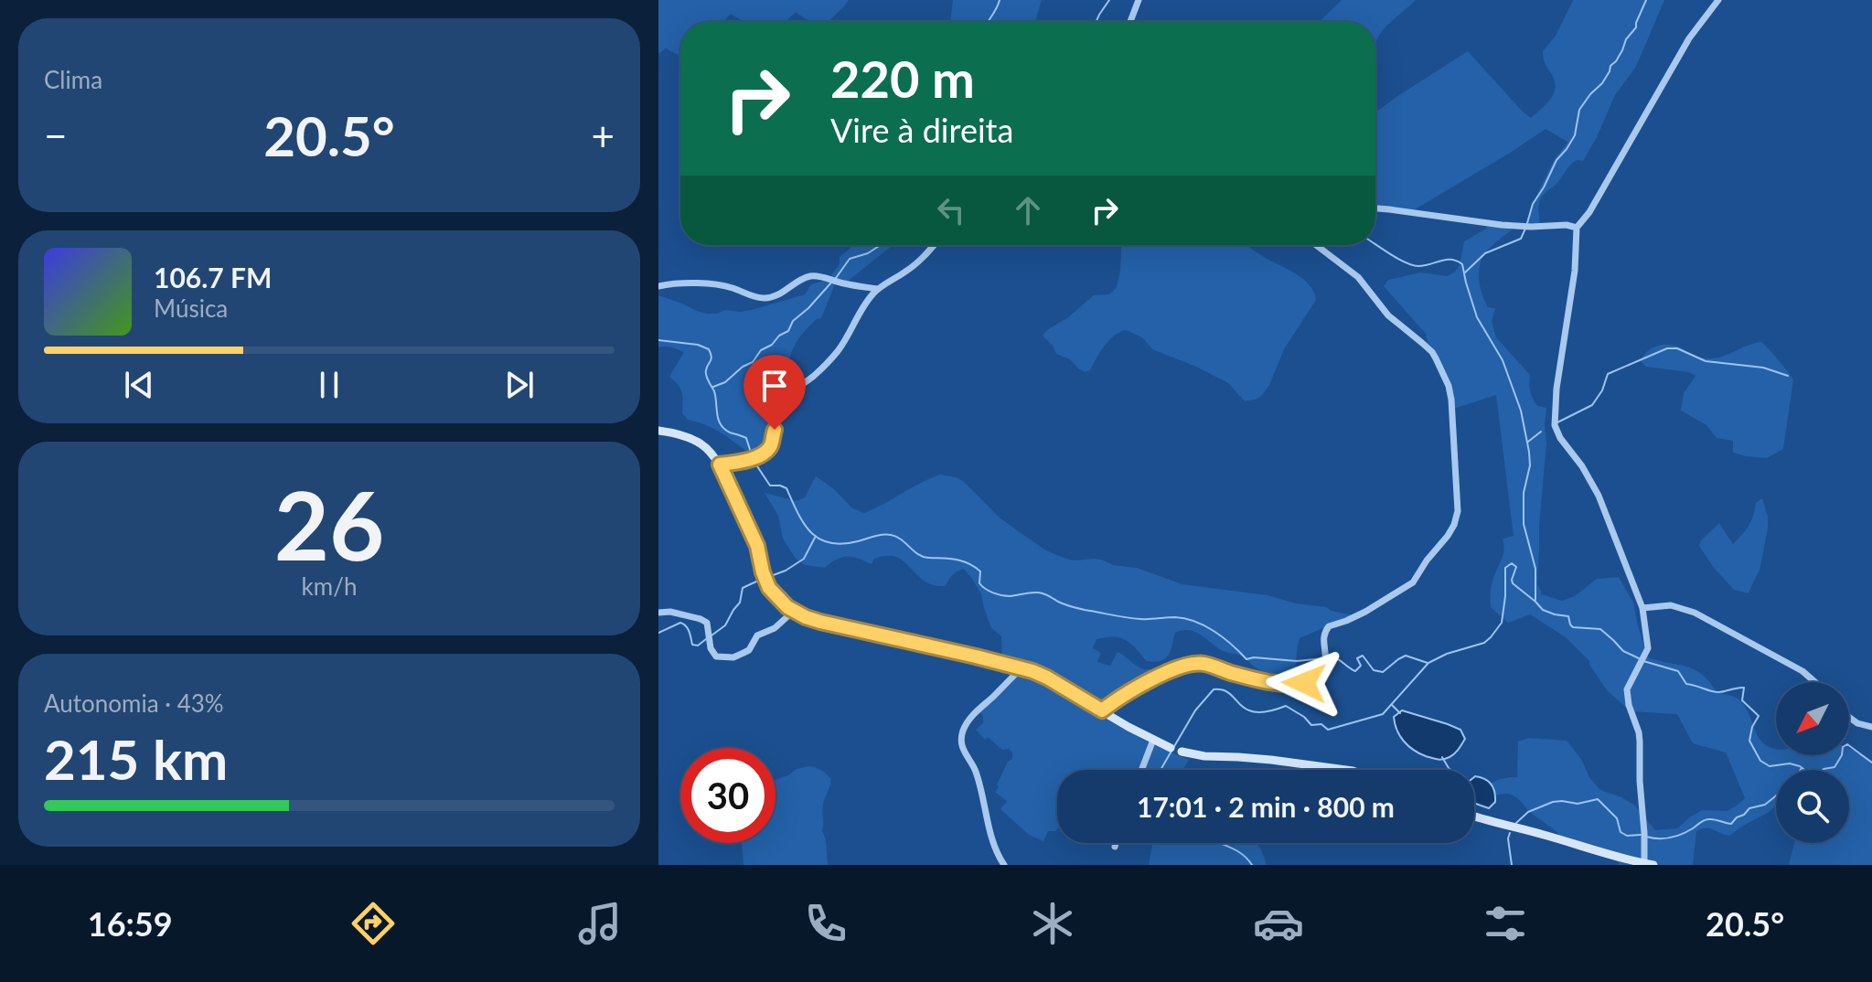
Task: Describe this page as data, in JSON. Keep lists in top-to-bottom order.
{
  "north": "bottom left",
  "page": {
    "tile": [
      "Clima",
      ["26", "km/h"],
      ["Autonomia · 43%", "215 km"]
    ],
    "turn": ["220 m", "Vire à direita"],
    "heat": ["−", "20.5°", "+"],
    "song": ["106.7 FM", "Música"],
    "limit": "30",
    "trip": "17:01 · 2 min · 800 m",
    "tabs": ["16:59", "20.5°"]
  }
}
